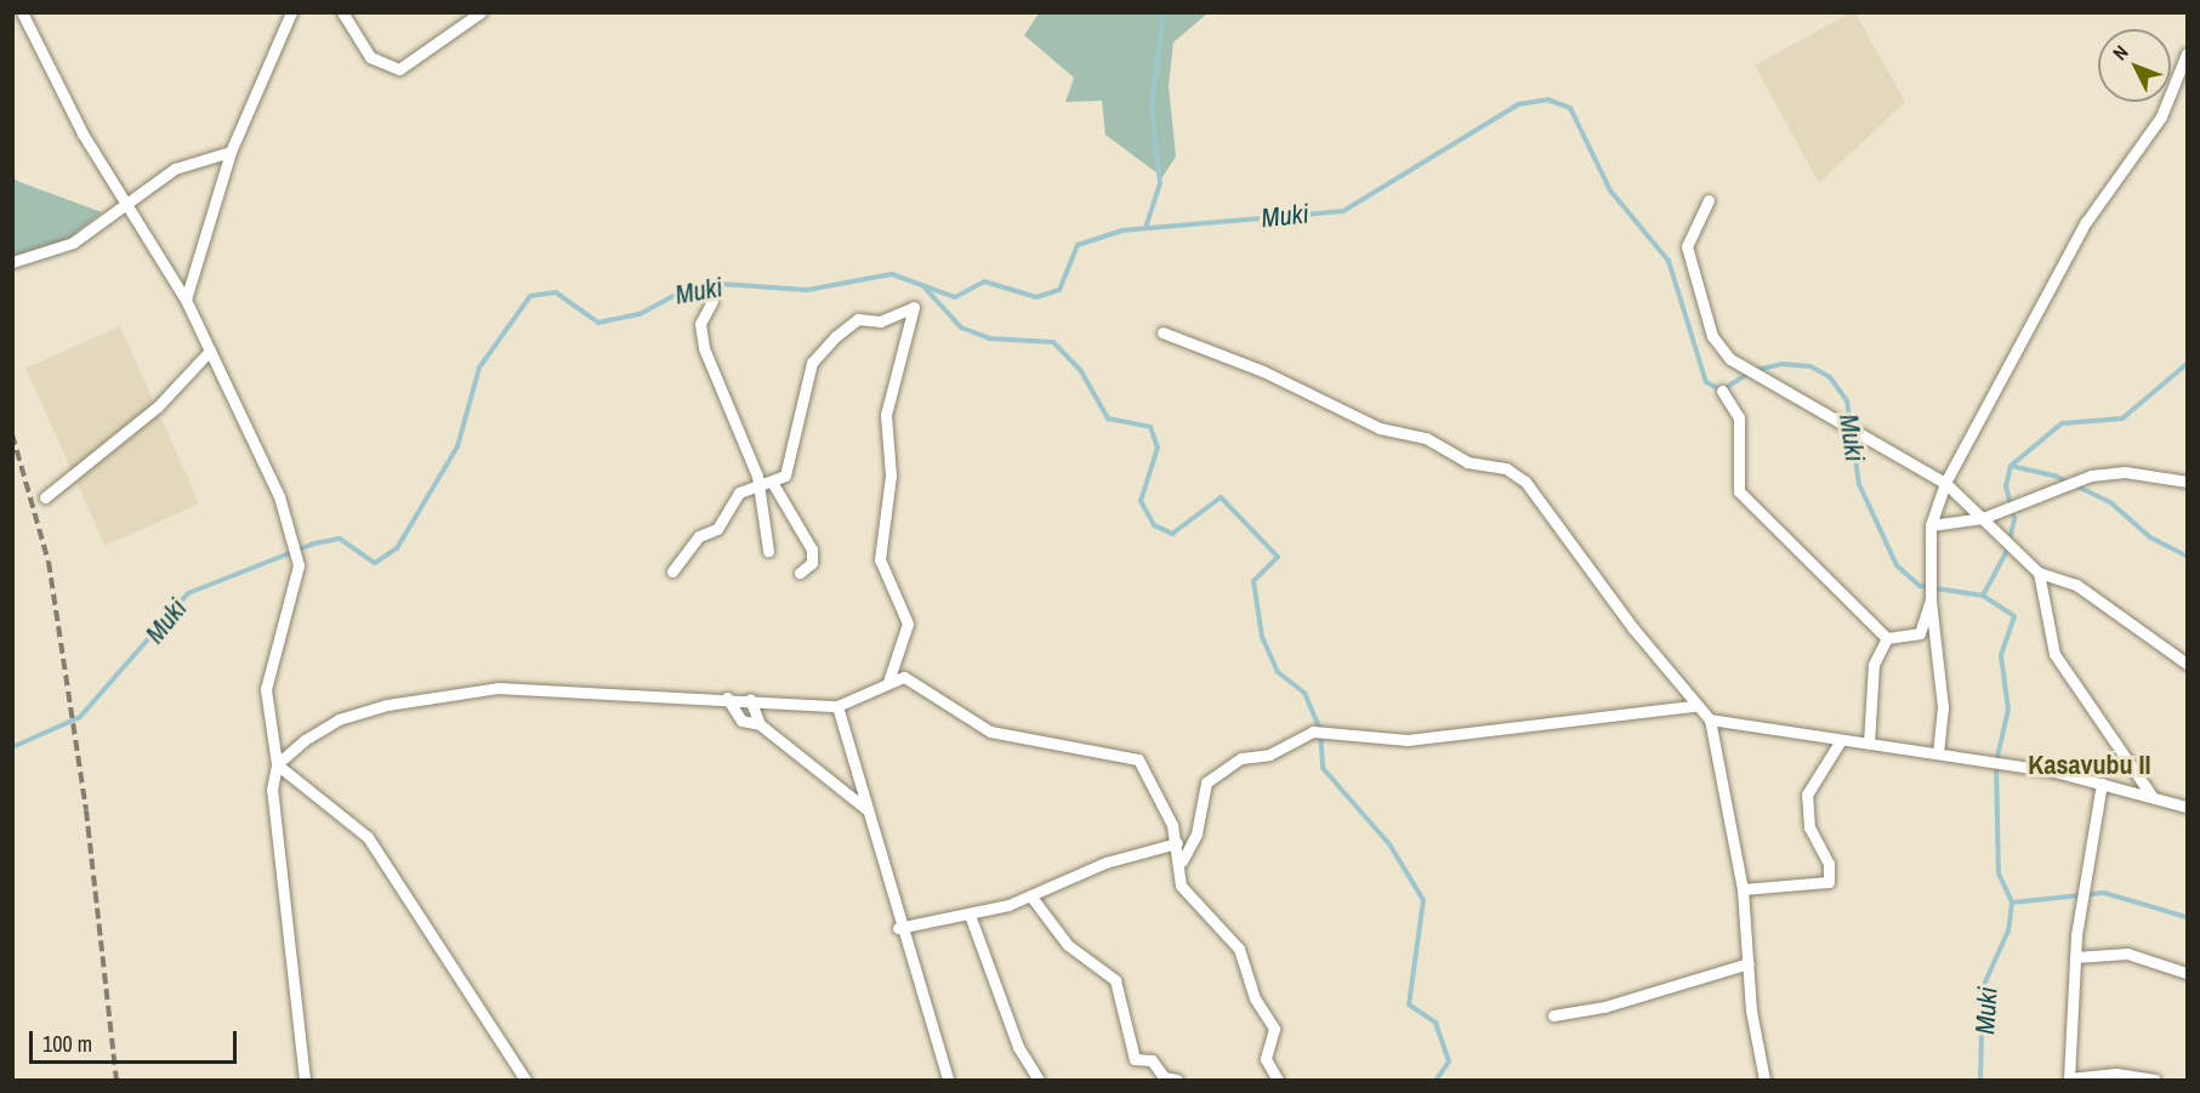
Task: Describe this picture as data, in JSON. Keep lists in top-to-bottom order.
{
  "districts": ["Kasavubu II"],
  "water": ["Muki"],
  "scale_bar": "100 m",
  "north": "top left"
}
